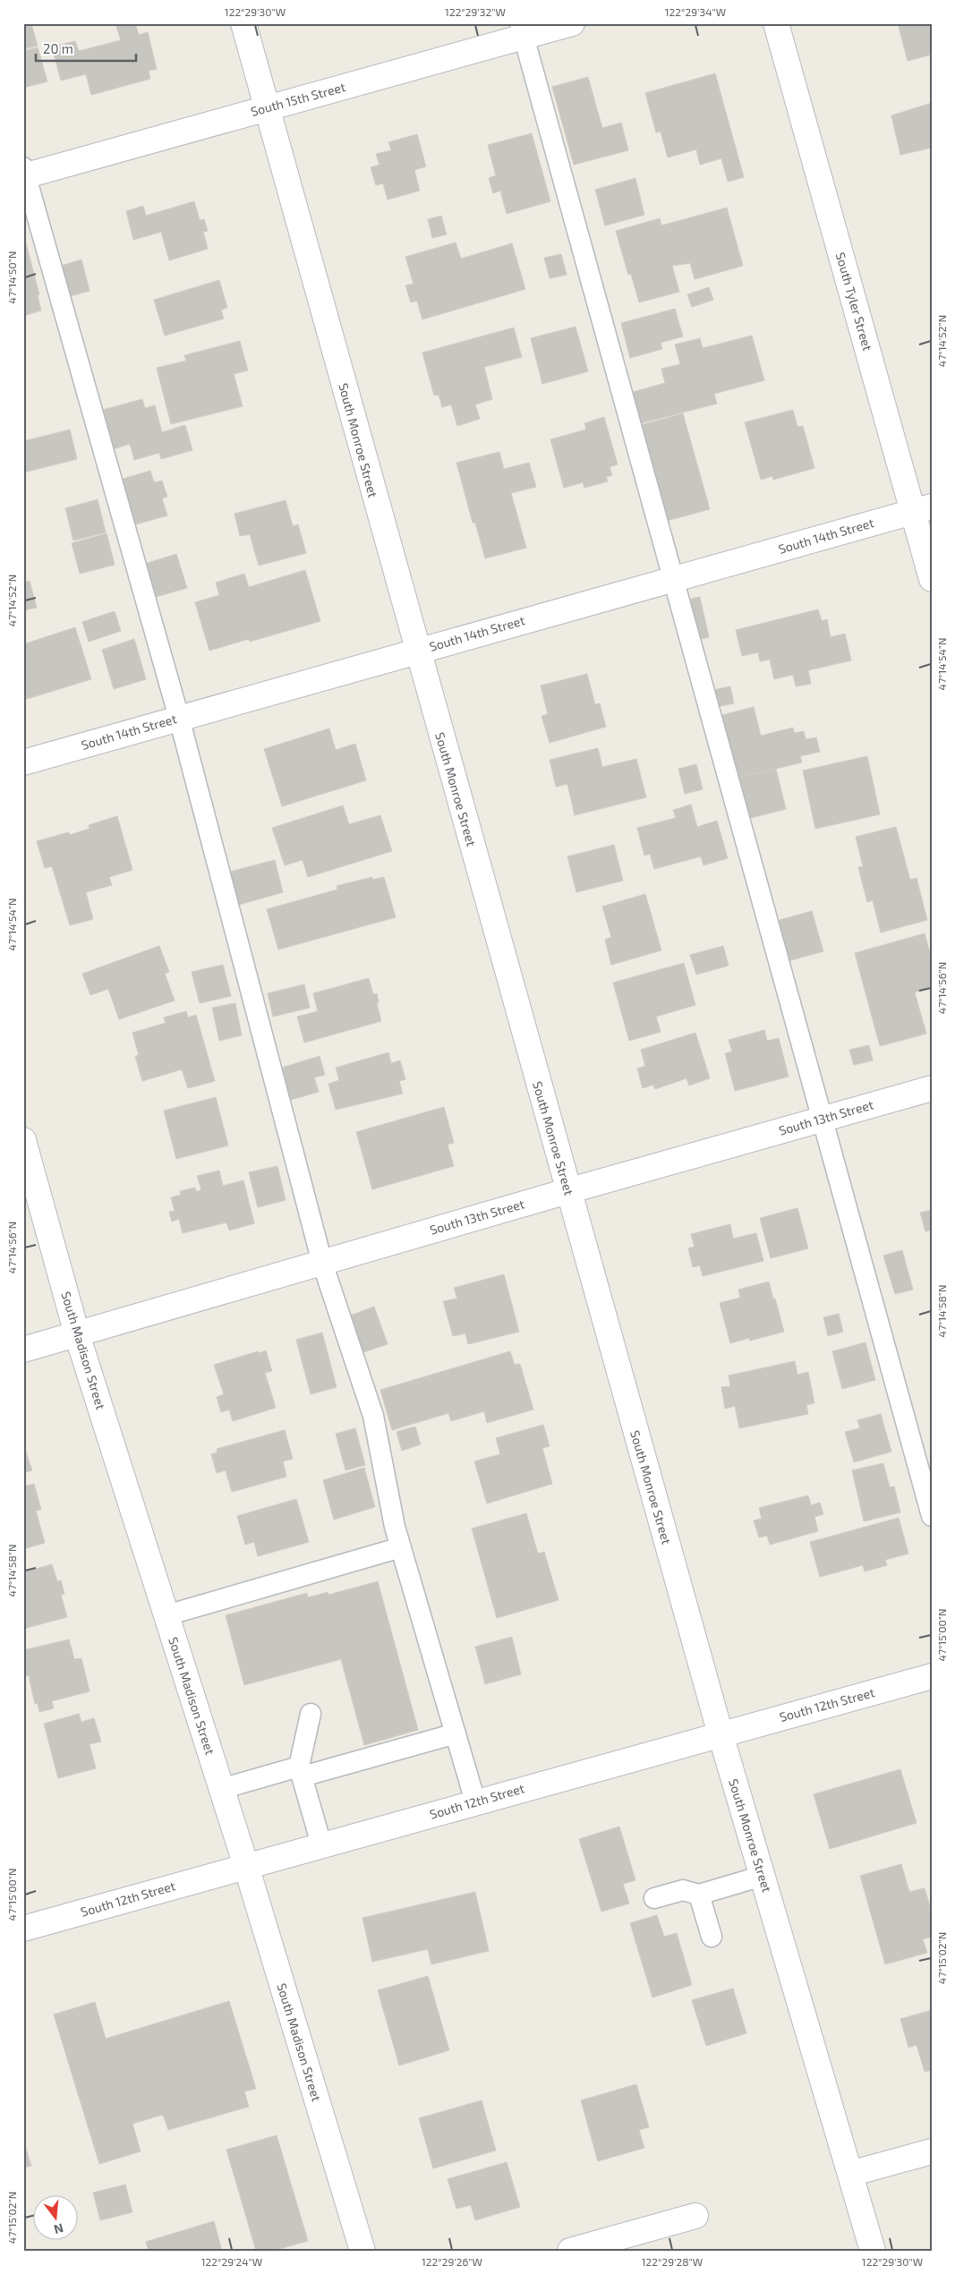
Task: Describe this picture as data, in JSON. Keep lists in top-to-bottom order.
{
  "streets": {
    "street": [
      "South 15th Street",
      "South Tyler Street",
      "South Monroe Street",
      "South 14th Street",
      "South 13th Street",
      "South Madison Street",
      "South 12th Street"
    ]
  },
  "crossings": [
    ["South 15th Street", "South Monroe Street"],
    ["South Tyler Street", "South 14th Street"],
    ["South Monroe Street", "South 14th Street"],
    ["South Monroe Street", "South 13th Street"],
    ["South Monroe Street", "South 12th Street"],
    ["South 13th Street", "South Madison Street"],
    ["South Madison Street", "South 12th Street"]
  ],
  "scale_bar": "20 m",
  "north": "bottom",
  "coordinates": [
    "122°29'30\"W",
    "122°29'32\"W",
    "122°29'34\"W",
    "47°14'50\"N",
    "47°14'52\"N",
    "47°14'54\"N",
    "47°14'56\"N",
    "47°14'58\"N",
    "47°15'00\"N",
    "47°15'02\"N",
    "122°29'24\"W",
    "122°29'26\"W",
    "122°29'28\"W"
  ]
}
